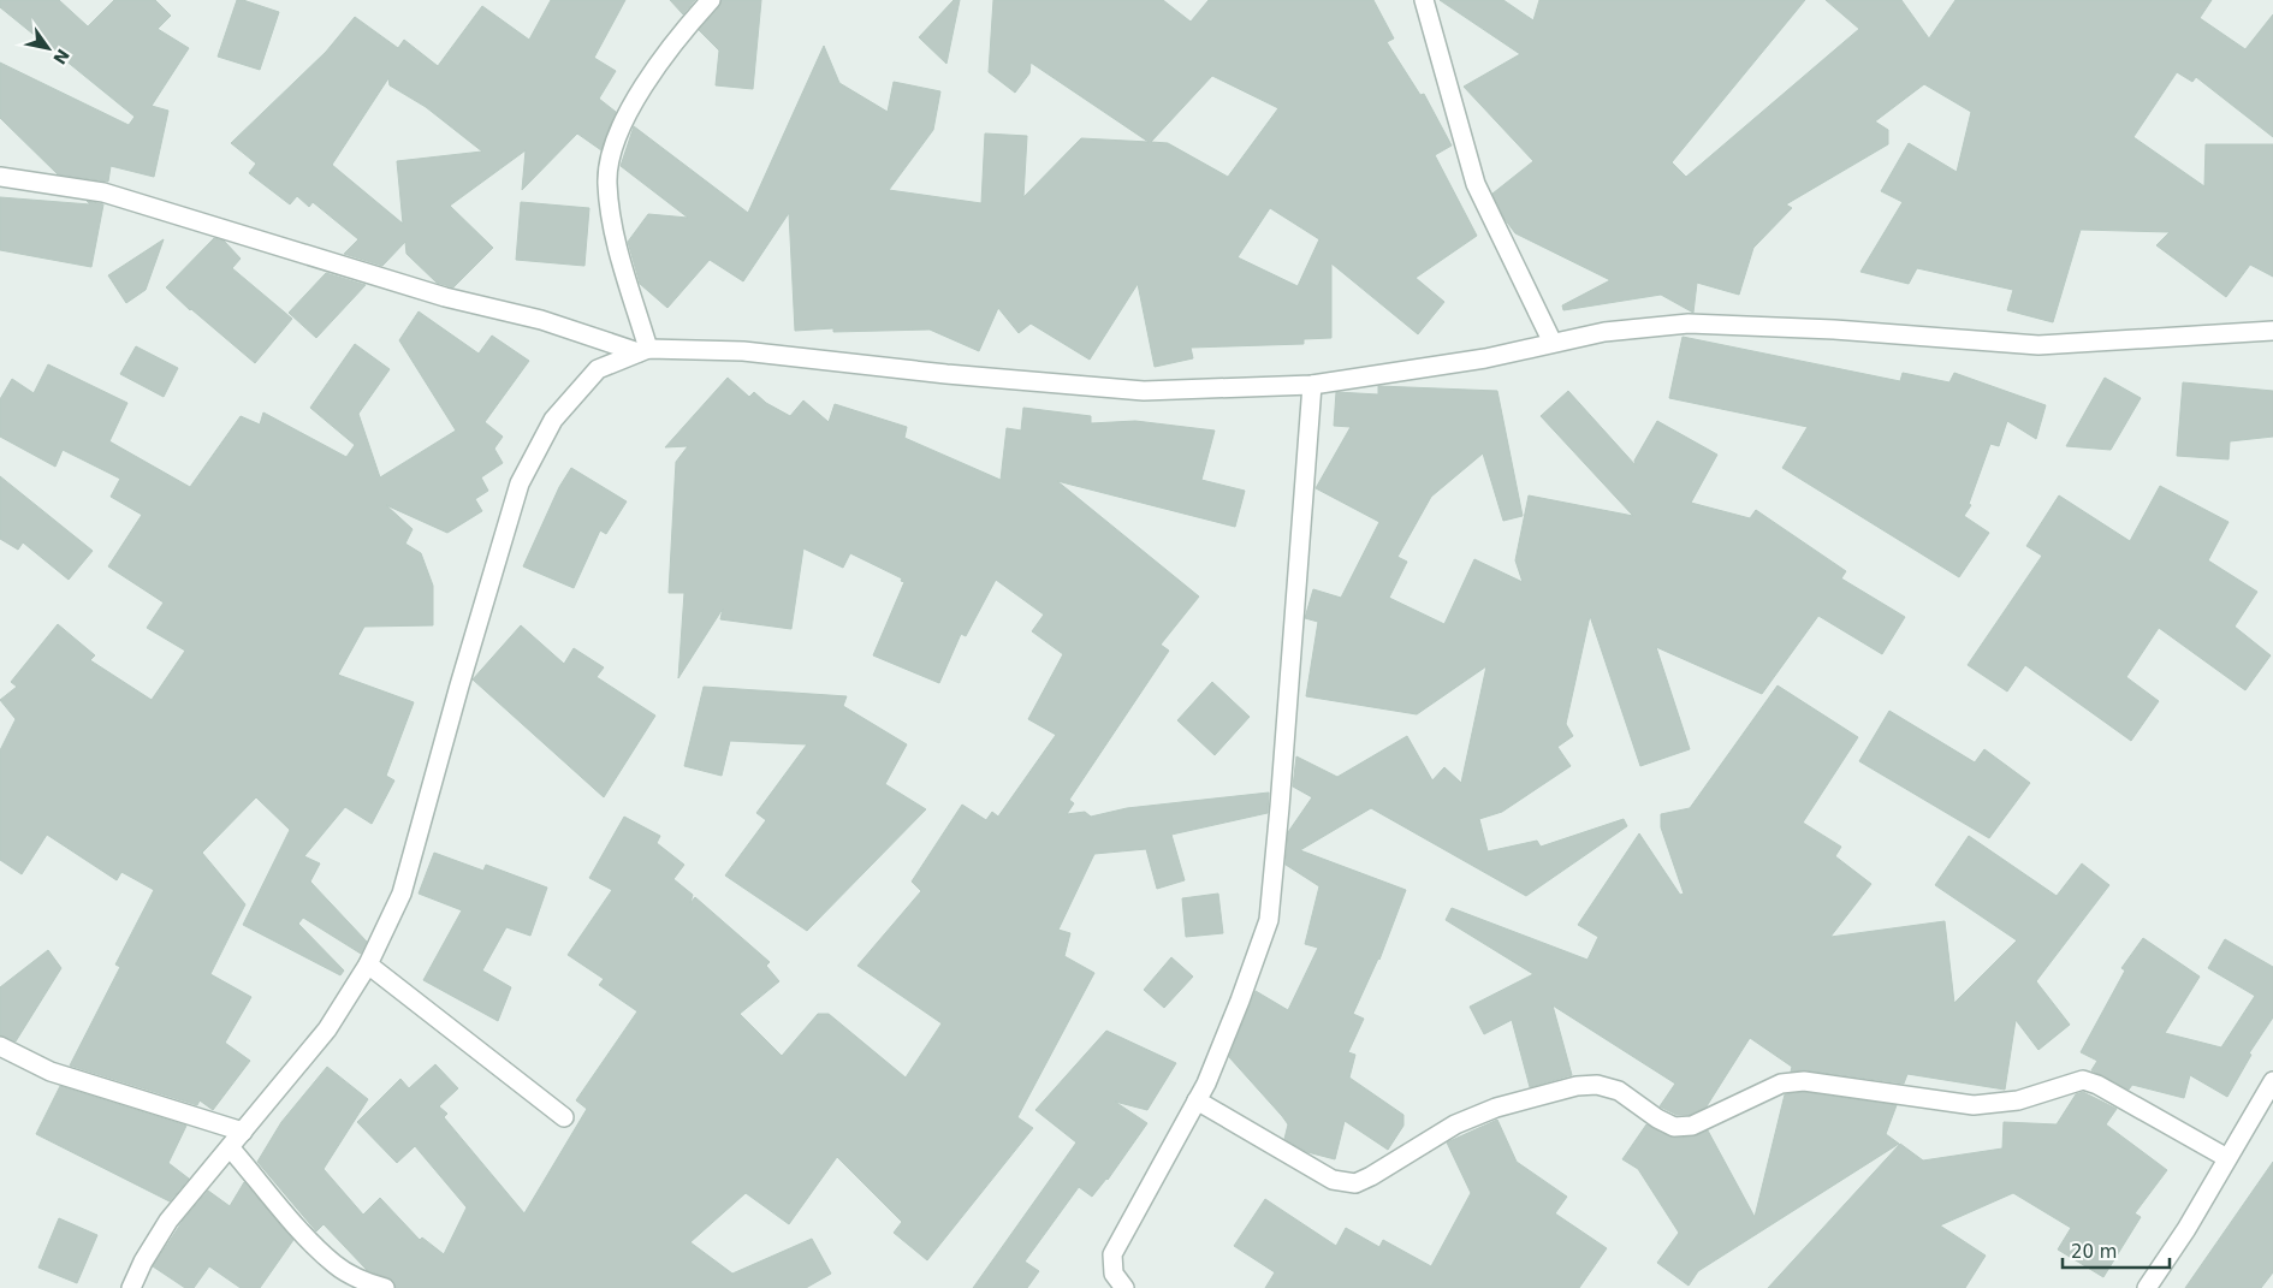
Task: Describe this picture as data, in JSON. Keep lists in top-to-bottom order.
{
  "scale_bar": "20 m",
  "north": "bottom right"
}
